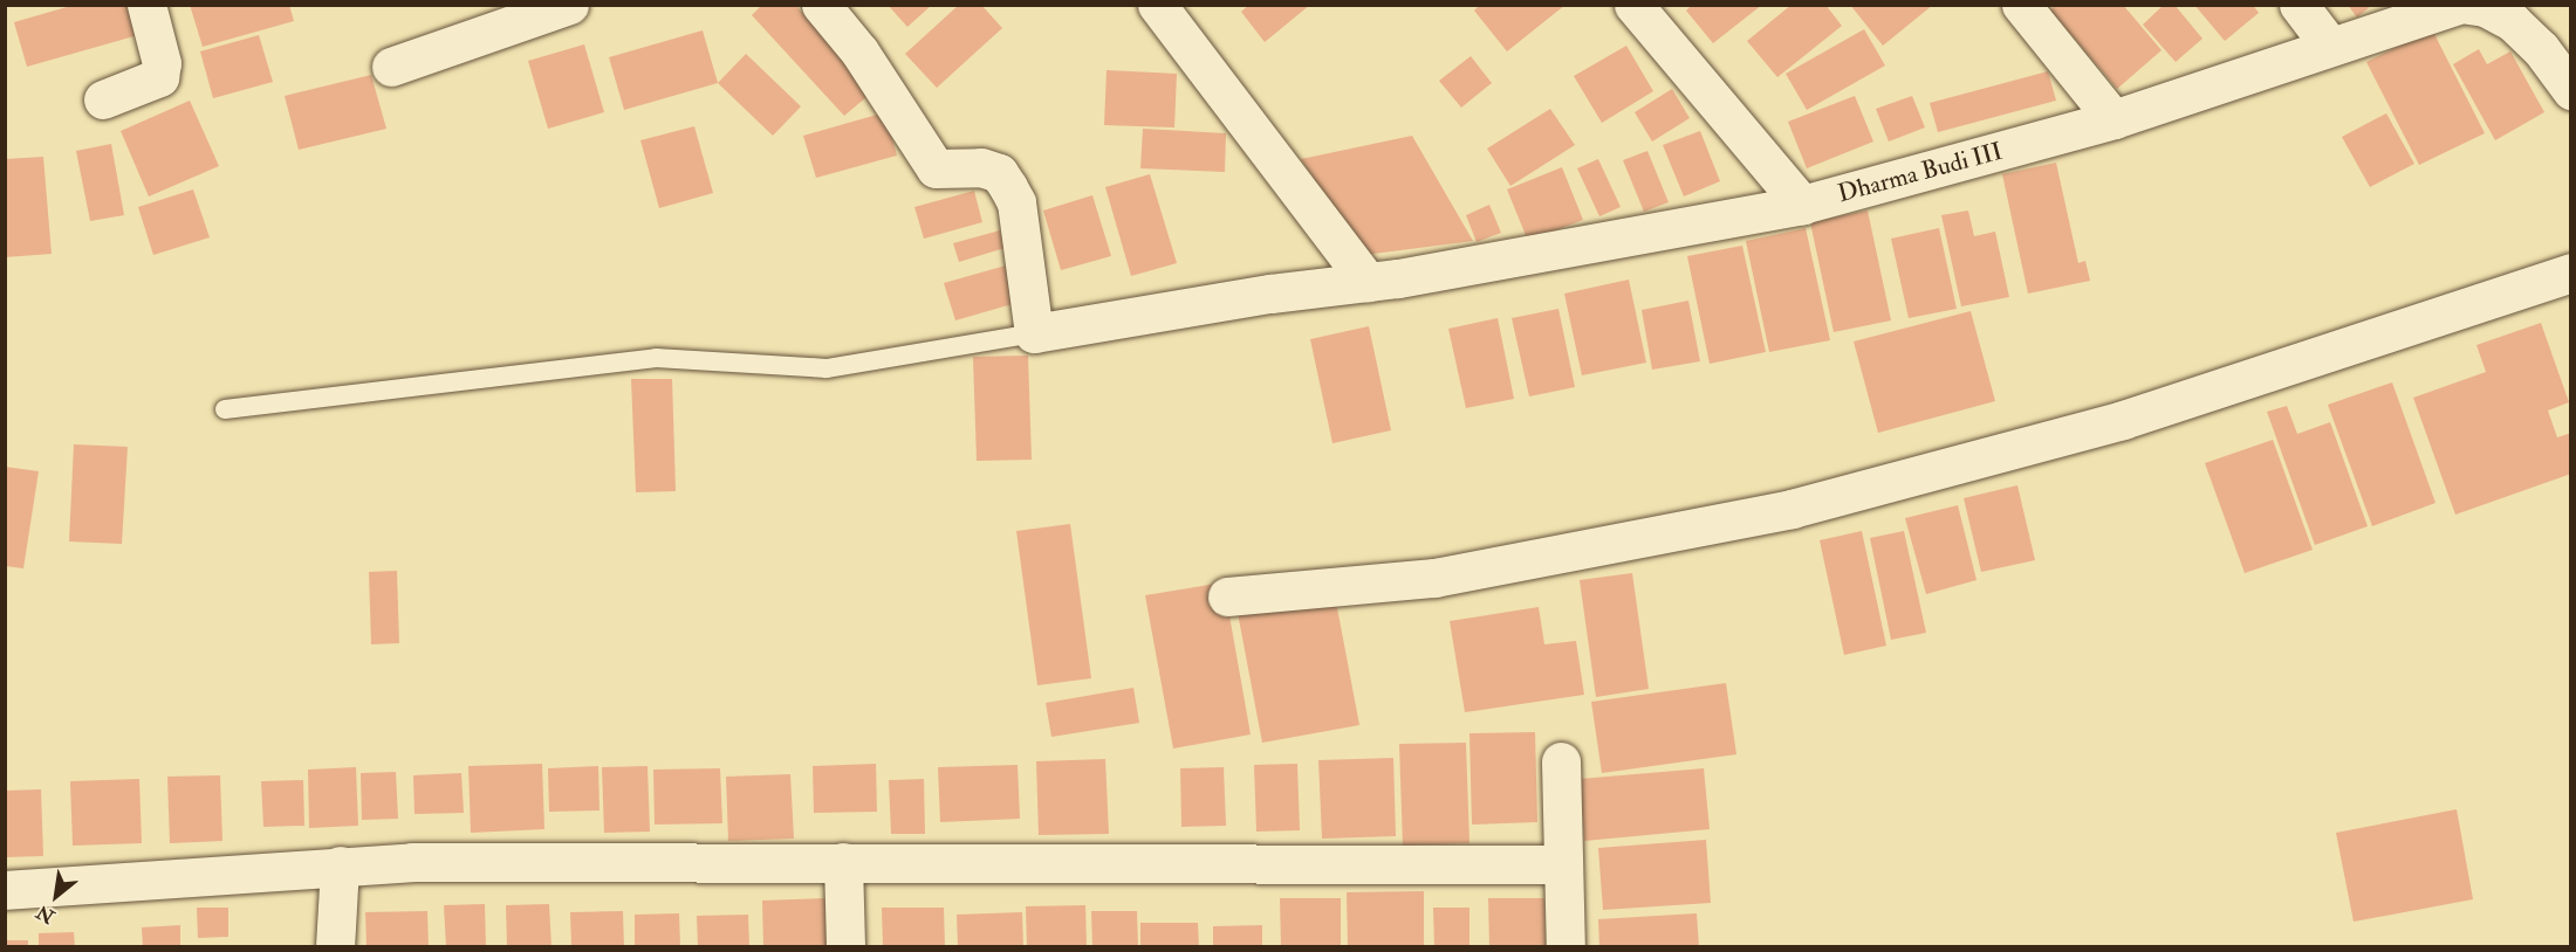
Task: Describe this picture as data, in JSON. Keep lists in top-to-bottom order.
{
  "streets": {
    "street": ["Dharma Budi III"]
  },
  "north": "bottom left"
}
